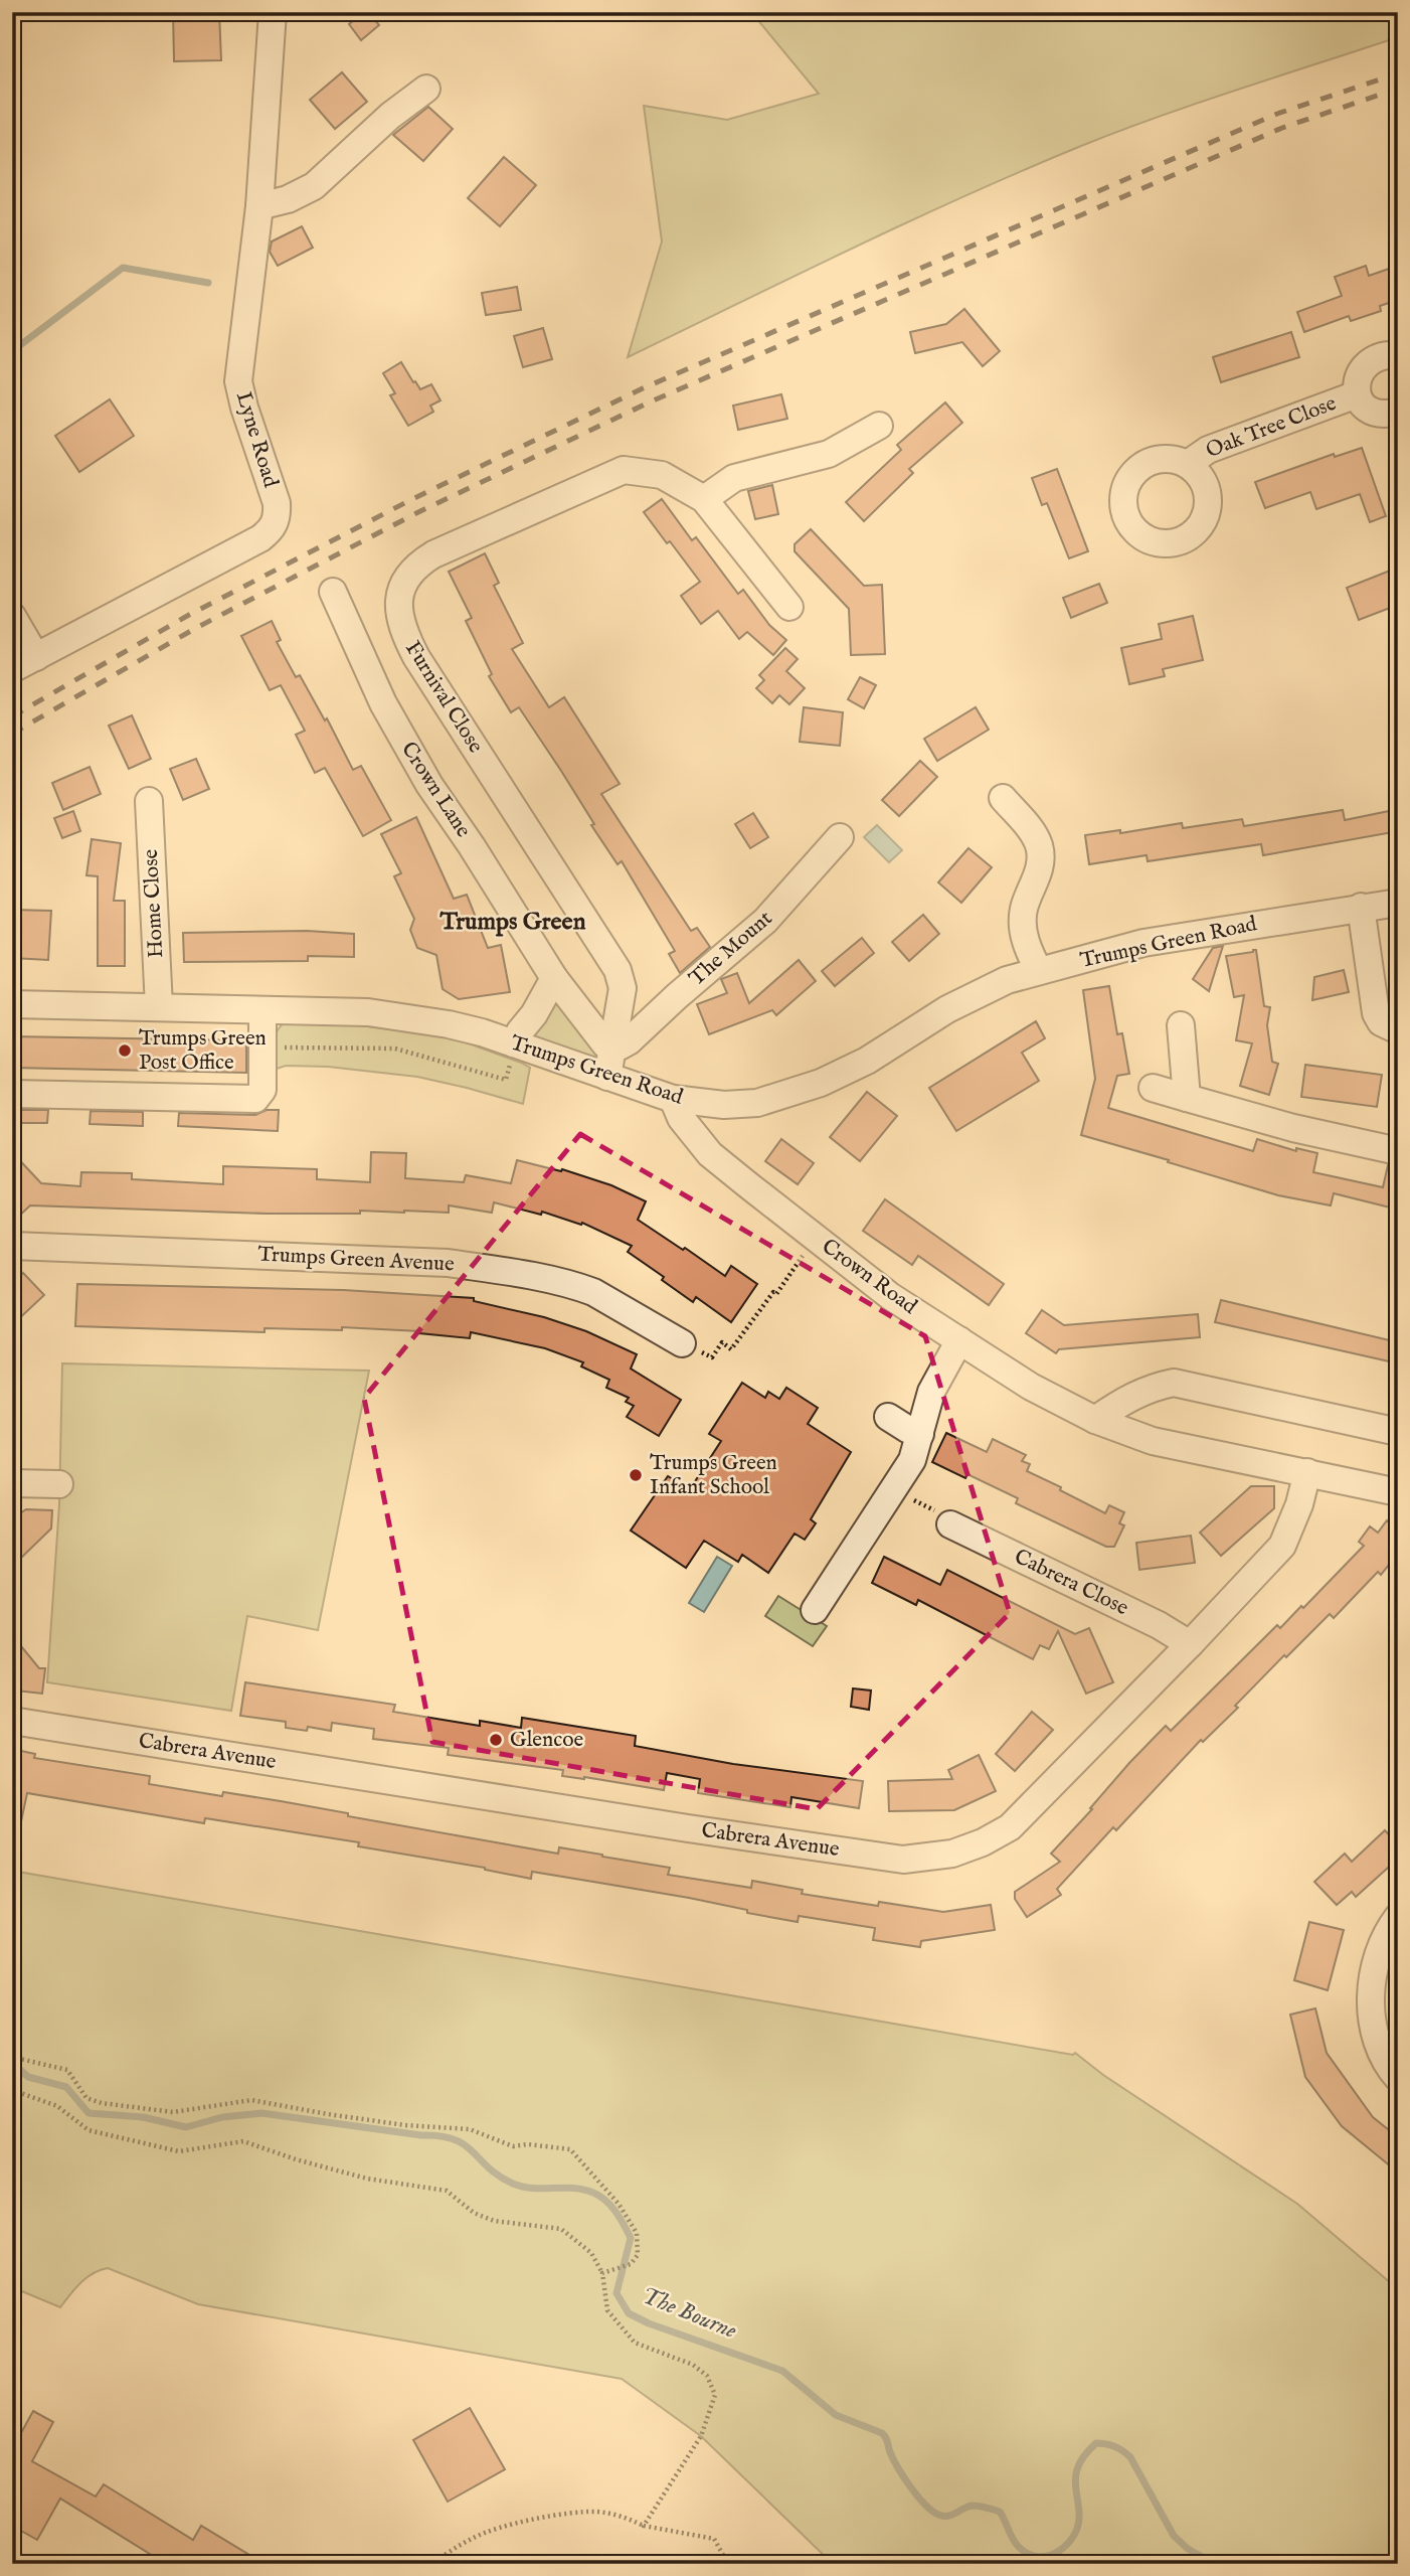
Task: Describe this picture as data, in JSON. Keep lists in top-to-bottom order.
{
  "streets": {
    "street": [
      "Oak Tree Close",
      "Lyne Road",
      "Furnival Close",
      "Crown Lane",
      "Home Close",
      "Trumps Green Road",
      "The Mount",
      "Trumps Green Avenue",
      "Crown Road",
      "Cabrera Close",
      "Cabrera Avenue"
    ]
  },
  "crossings": [
    ["Furnival Close", "Crown Lane"],
    ["Furnival Close", "Trumps Green Road"],
    ["Furnival Close", "The Mount"],
    ["Crown Lane", "The Mount"],
    ["Home Close", "Trumps Green Road"],
    ["Trumps Green Road", "Crown Road"],
    ["Crown Road", "Cabrera Avenue"],
    ["Cabrera Close", "Cabrera Avenue"]
  ],
  "districts": ["Trumps Green"],
  "water": ["The Bourne"],
  "places": ["Trumps Green Post Office", "Trumps Green Infant School", "Glencoe"]
}
